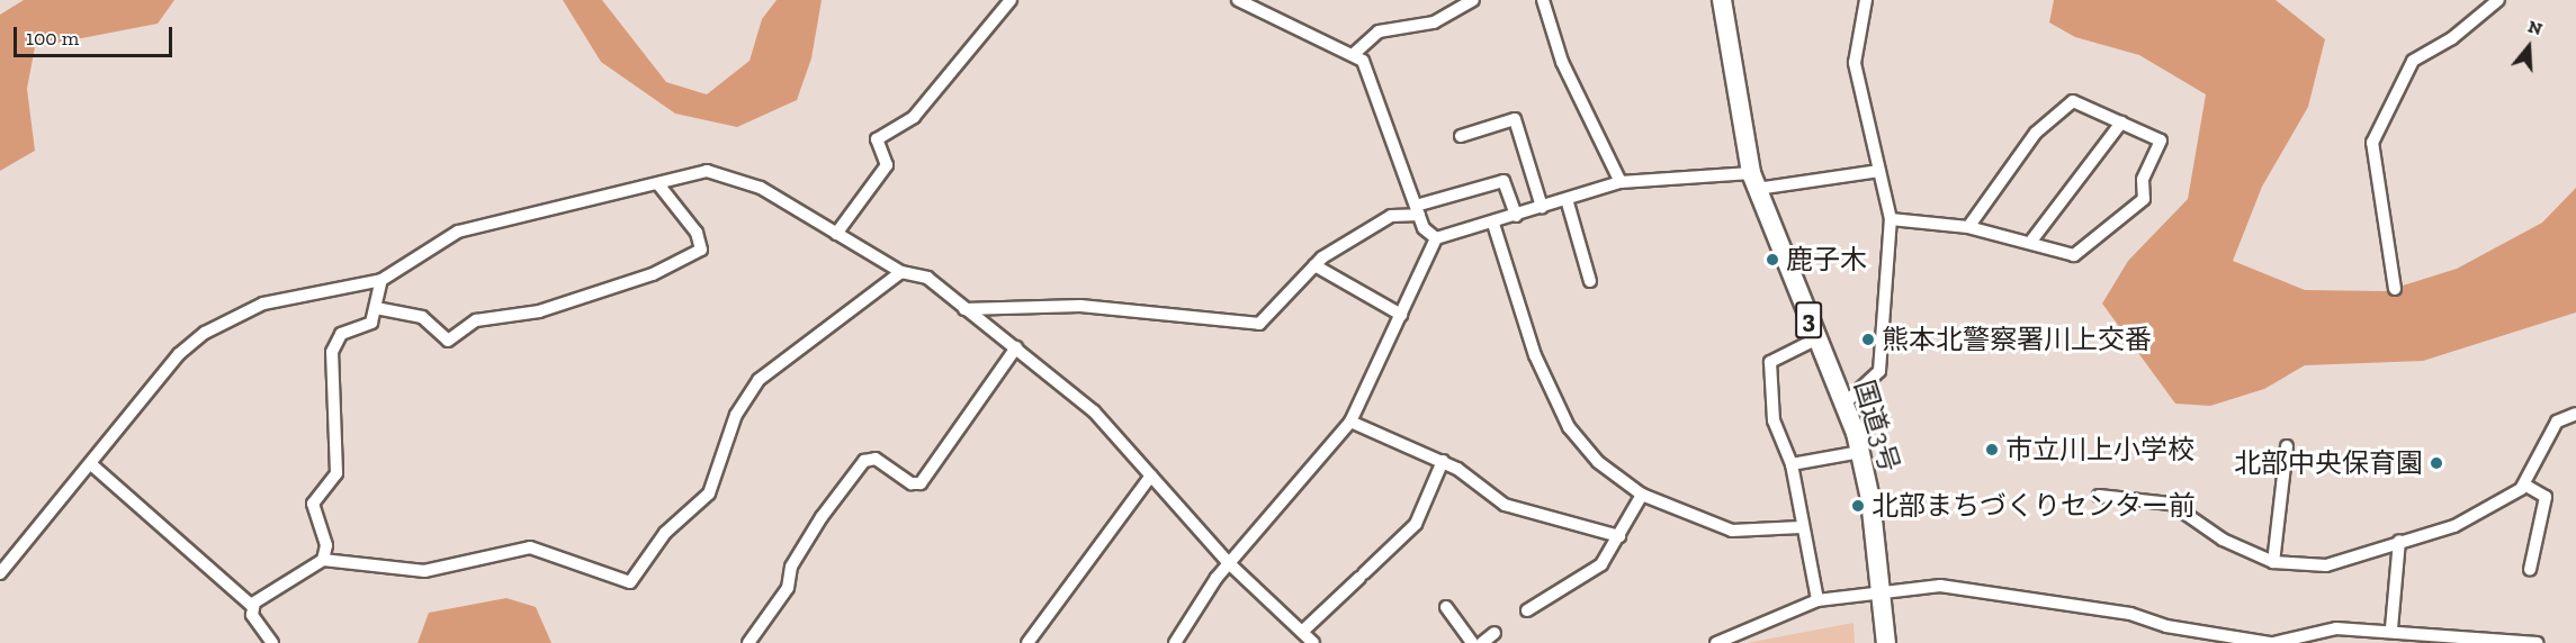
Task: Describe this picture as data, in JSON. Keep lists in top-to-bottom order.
{
  "streets": {
    "highway": ["3", "国道3号"]
  },
  "places": [
    "鹿子木",
    "熊本北警察署川上交番",
    "市立川上小学校",
    "北部中央保育園",
    "北部まちづくりセンター前"
  ],
  "scale_bar": "100 m",
  "north": "top"
}
